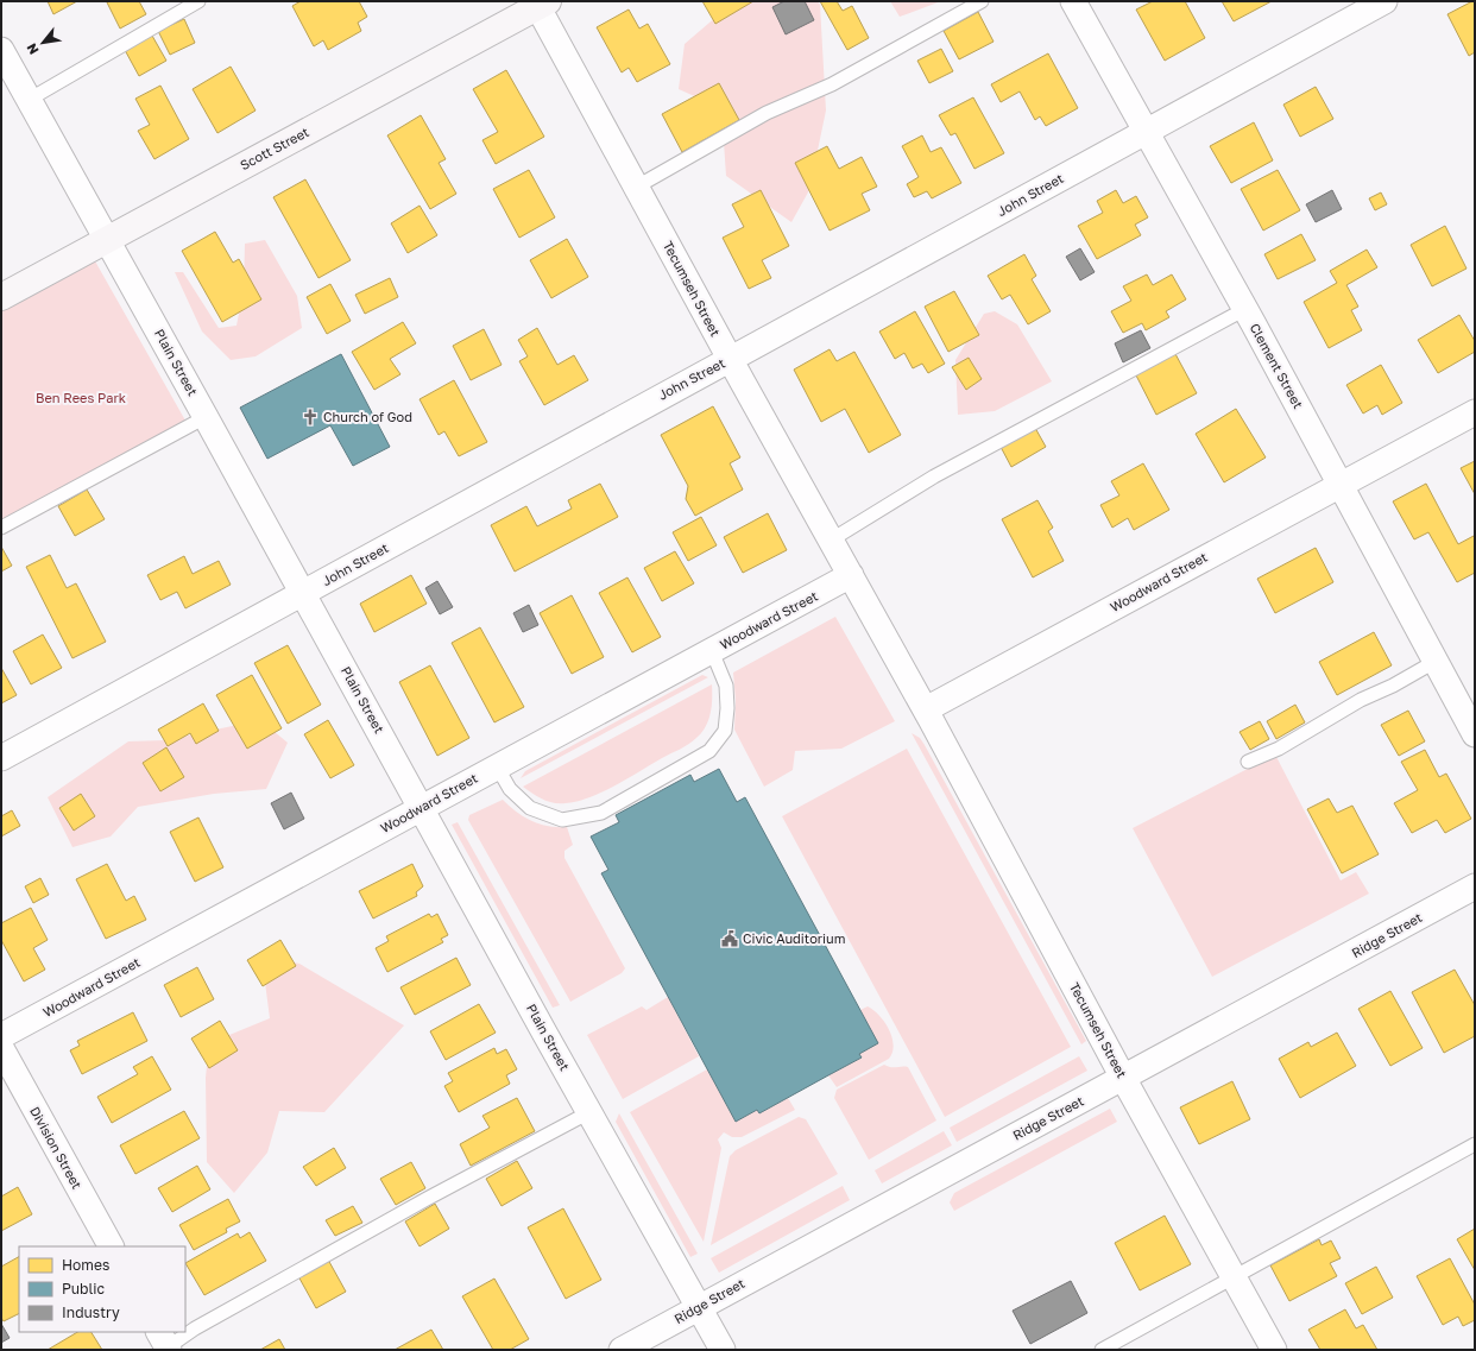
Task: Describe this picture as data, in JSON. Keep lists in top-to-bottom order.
{
  "streets": {
    "street": [
      "Scott Street",
      "John Street",
      "Tecumseh Street",
      "Plain Street",
      "Clement Street",
      "Woodward Street",
      "Ridge Street",
      "Division Street"
    ]
  },
  "crossings": [
    ["Scott Street", "Tecumseh Street"],
    ["Scott Street", "Plain Street"],
    ["John Street", "Tecumseh Street"],
    ["John Street", "Plain Street"],
    ["John Street", "Clement Street"],
    ["Tecumseh Street", "Woodward Street"],
    ["Tecumseh Street", "Ridge Street"],
    ["Plain Street", "Woodward Street"],
    ["Plain Street", "Ridge Street"],
    ["Clement Street", "Woodward Street"]
  ],
  "parks": ["Ben Rees Park"],
  "places": {
    "church": ["Church of God"],
    "public building": ["Civic Auditorium"]
  },
  "legend": ["Homes", "Public", "Industry"],
  "north": "bottom left"
}
